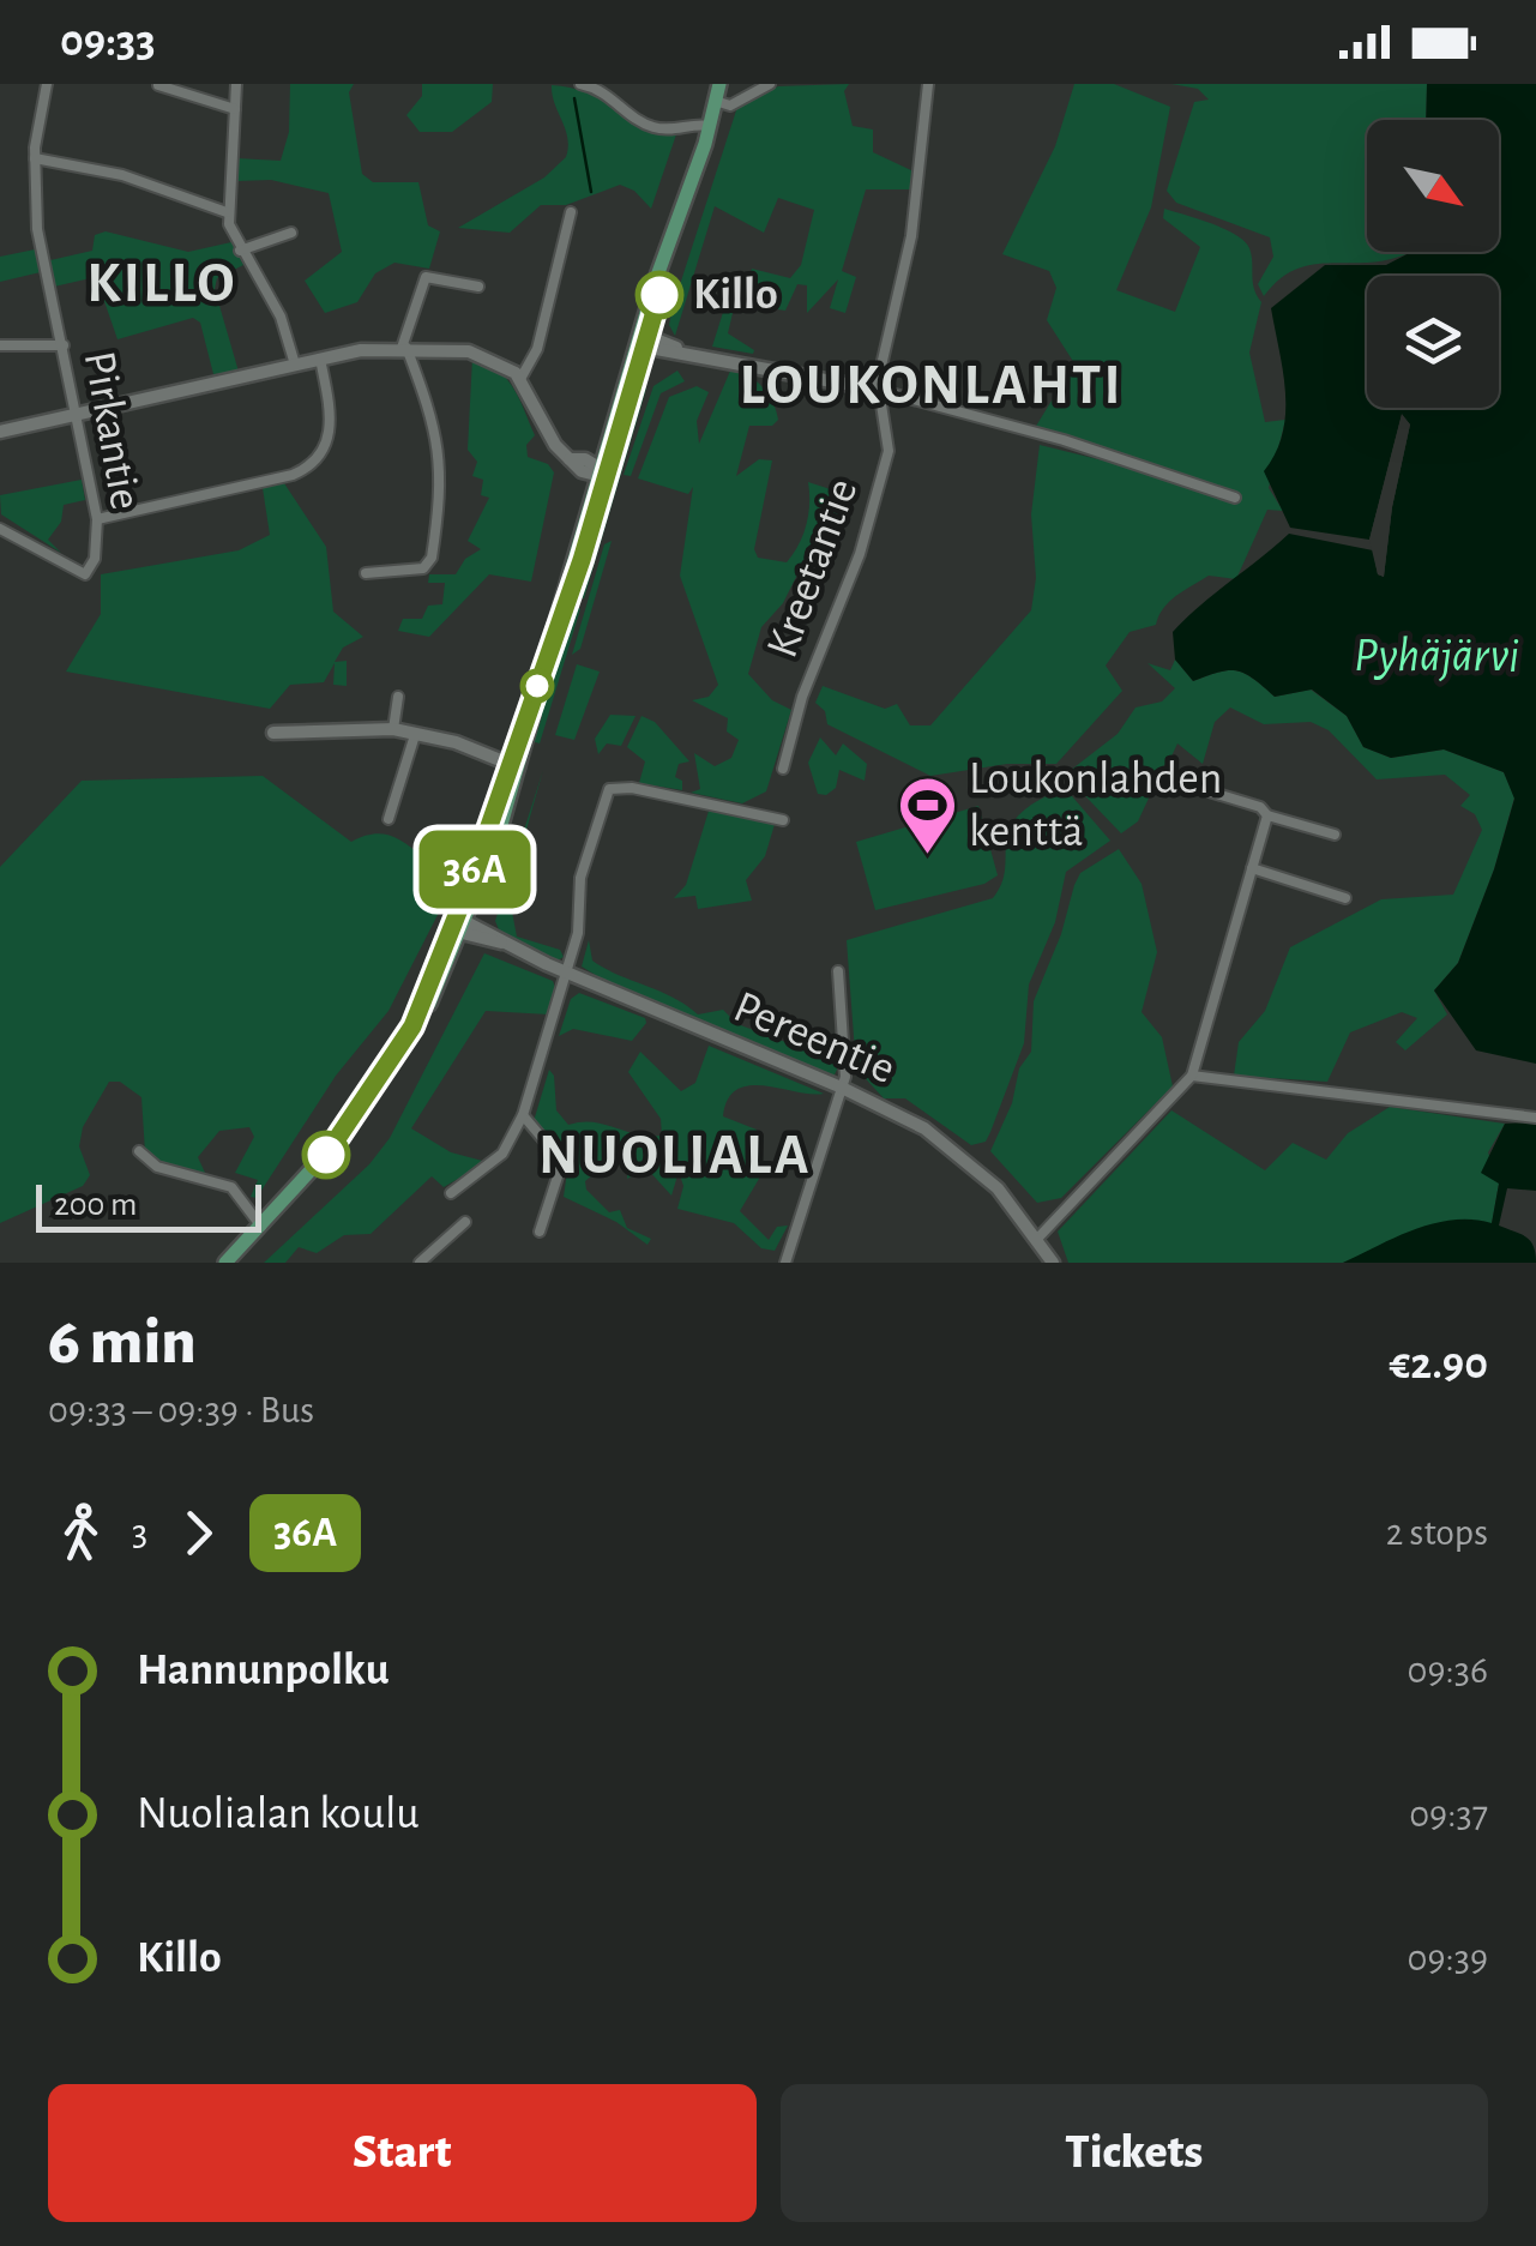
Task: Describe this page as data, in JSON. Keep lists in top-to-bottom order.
{
  "streets": {
    "street": ["Pirkantie", "Kreetantie", "Pereentie"]
  },
  "districts": ["KILLO", "LOUKONLAHTI", "NUOLIALA"],
  "water": ["Pyhäjärvi"],
  "places": {
    "other": ["Killo"],
    "sports": ["Loukonlahden kenttä"]
  },
  "lines": ["bus line 36A"],
  "scale_bar": "200 m",
  "north": "bottom right",
  "page": {
    "status": "09:33",
    "on_map": "36A",
    "scale": "200 m",
    "heading": ["6 min", "09:33 – 09:39 · Bus", "€2.90"],
    "legs": ["3", "36A", "2 stops"],
    "list": [
      {
        "name": "Hannunpolku",
        "value": "09:36"
      },
      {
        "name": "Nuolialan koulu",
        "value": "09:37"
      },
      {
        "name": "Killo",
        "value": "09:39"
      }
    ],
    "buttons": ["Start", "Tickets"]
  }
}
